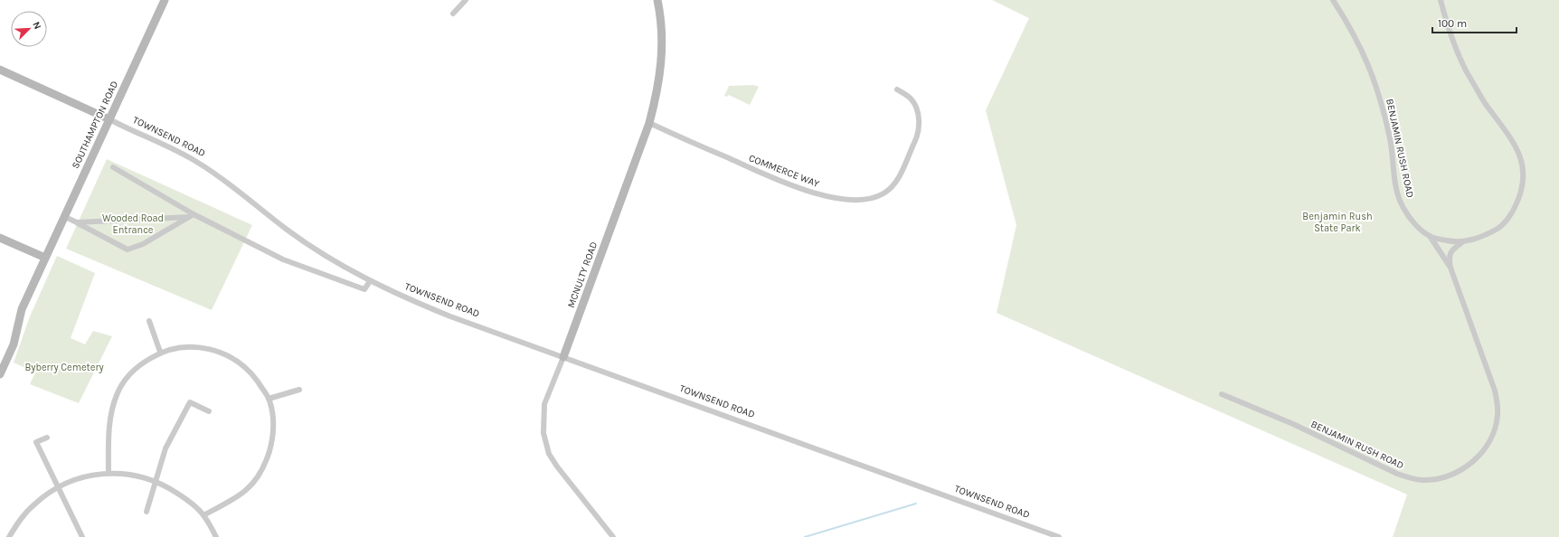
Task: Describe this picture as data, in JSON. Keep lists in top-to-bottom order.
{
  "streets": {
    "street": [
      "SOUTHAMPTON ROAD",
      "TOWNSEND ROAD",
      "BENJAMIN RUSH ROAD",
      "COMMERCE WAY",
      "MCNULTY ROAD"
    ]
  },
  "crossings": [
    ["SOUTHAMPTON ROAD", "TOWNSEND ROAD"],
    ["TOWNSEND ROAD", "MCNULTY ROAD"],
    ["COMMERCE WAY", "MCNULTY ROAD"]
  ],
  "parks": ["Benjamin Rush State Park", "Wooded Road Entrance", "Byberry Cemetery"],
  "scale_bar": "100 m",
  "north": "top right"
}
